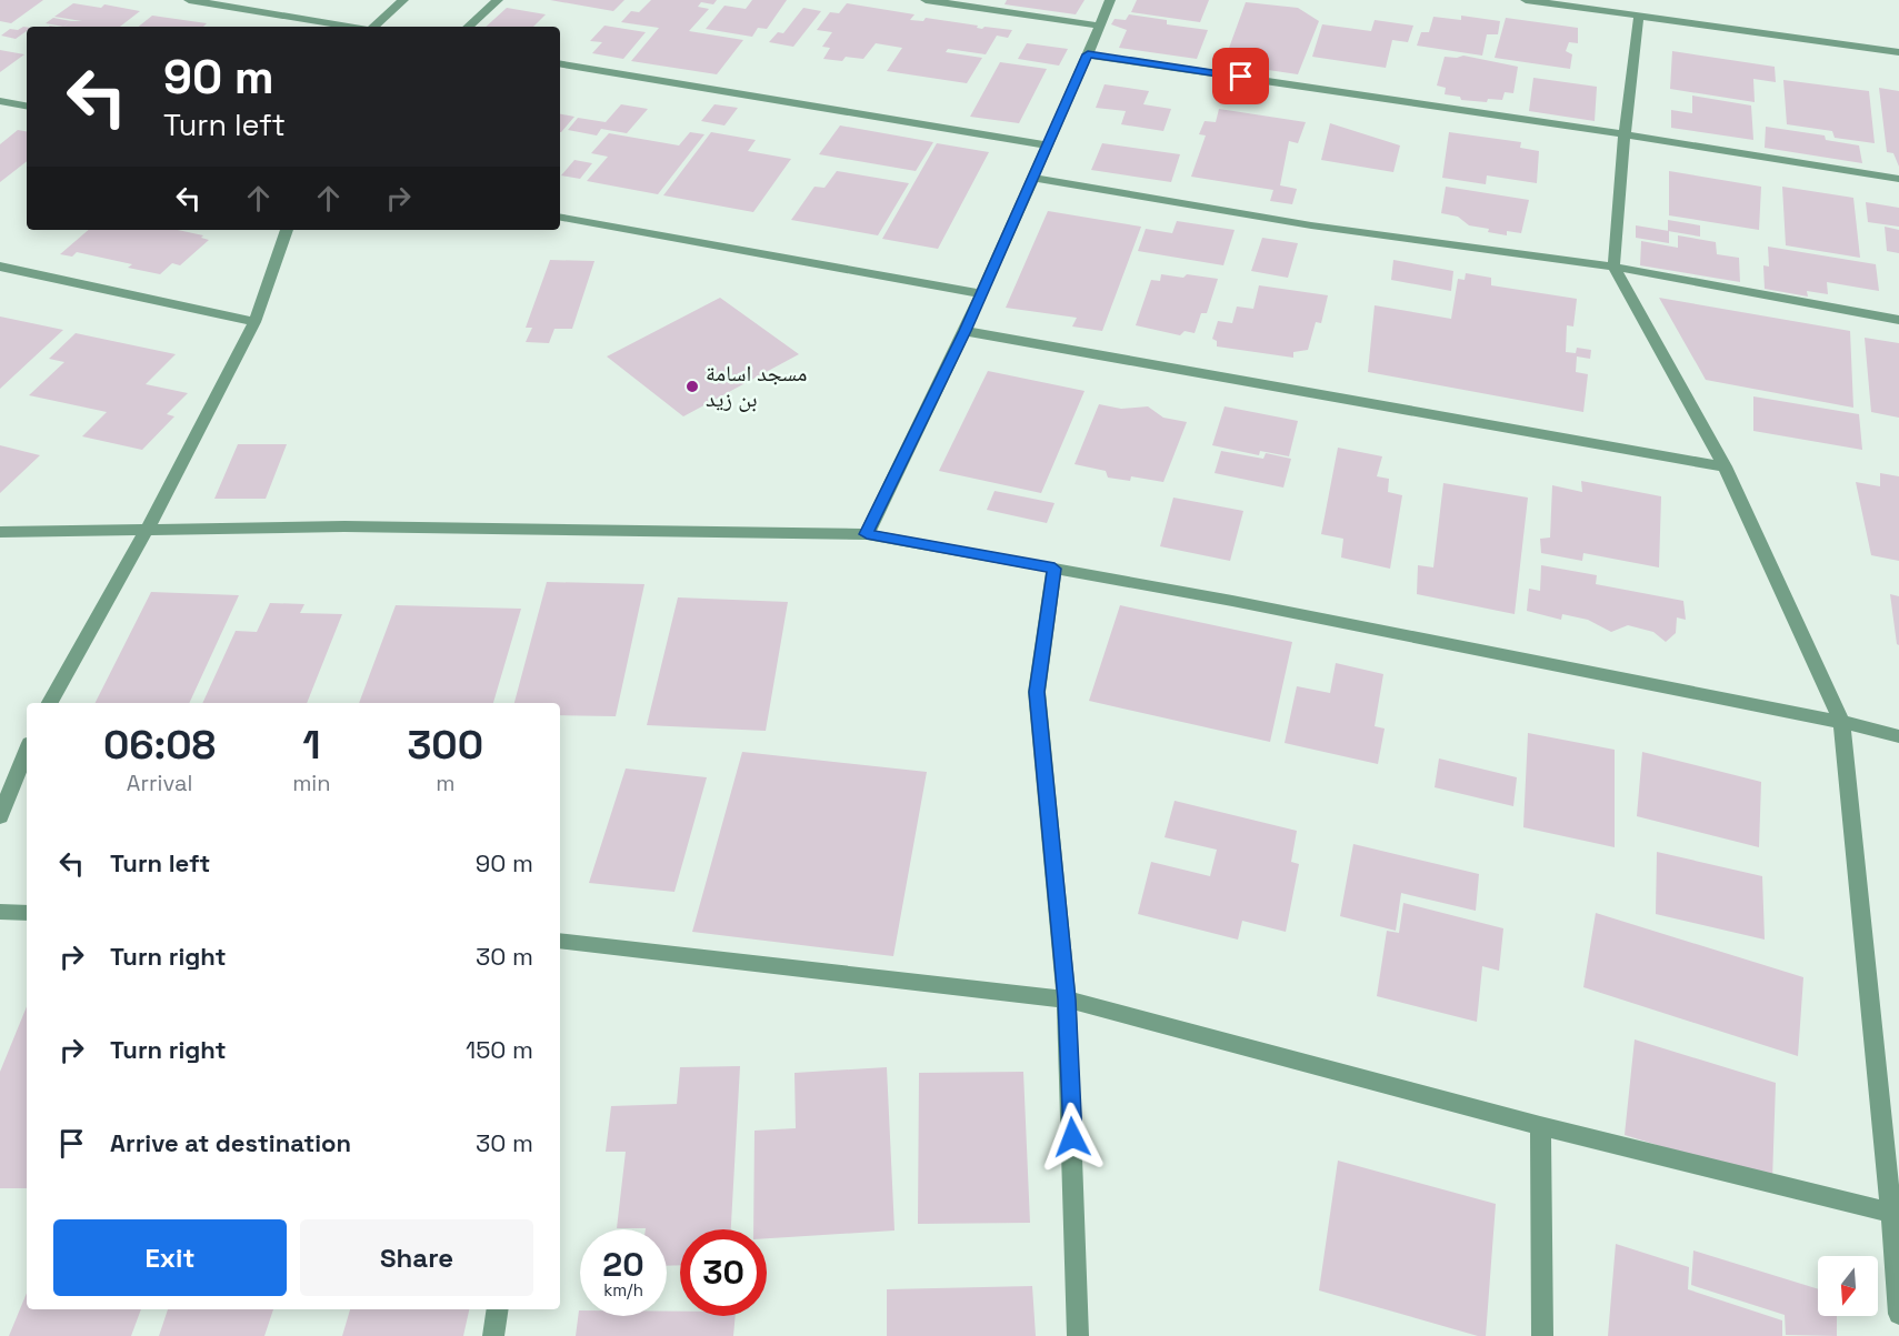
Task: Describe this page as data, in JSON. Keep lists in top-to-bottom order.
{
  "places": ["مسجد اسامة بن زيد"],
  "north": "bottom",
  "page": {
    "turn": ["90 m", "Turn left"],
    "eta": [
      "06:08",
      "Arrival",
      "1",
      "min",
      "300",
      "m"
    ],
    "list": [
      {
        "name": "Turn left",
        "value": "90 m"
      },
      {
        "name": "Turn right",
        "value": "30 m"
      },
      {
        "name": "Turn right",
        "value": "150 m"
      },
      {
        "name": "Arrive at destination",
        "value": "30 m"
      }
    ],
    "buttons": ["Exit", "Share"],
    "speed": "20 km/h",
    "limit": "30"
  }
}
